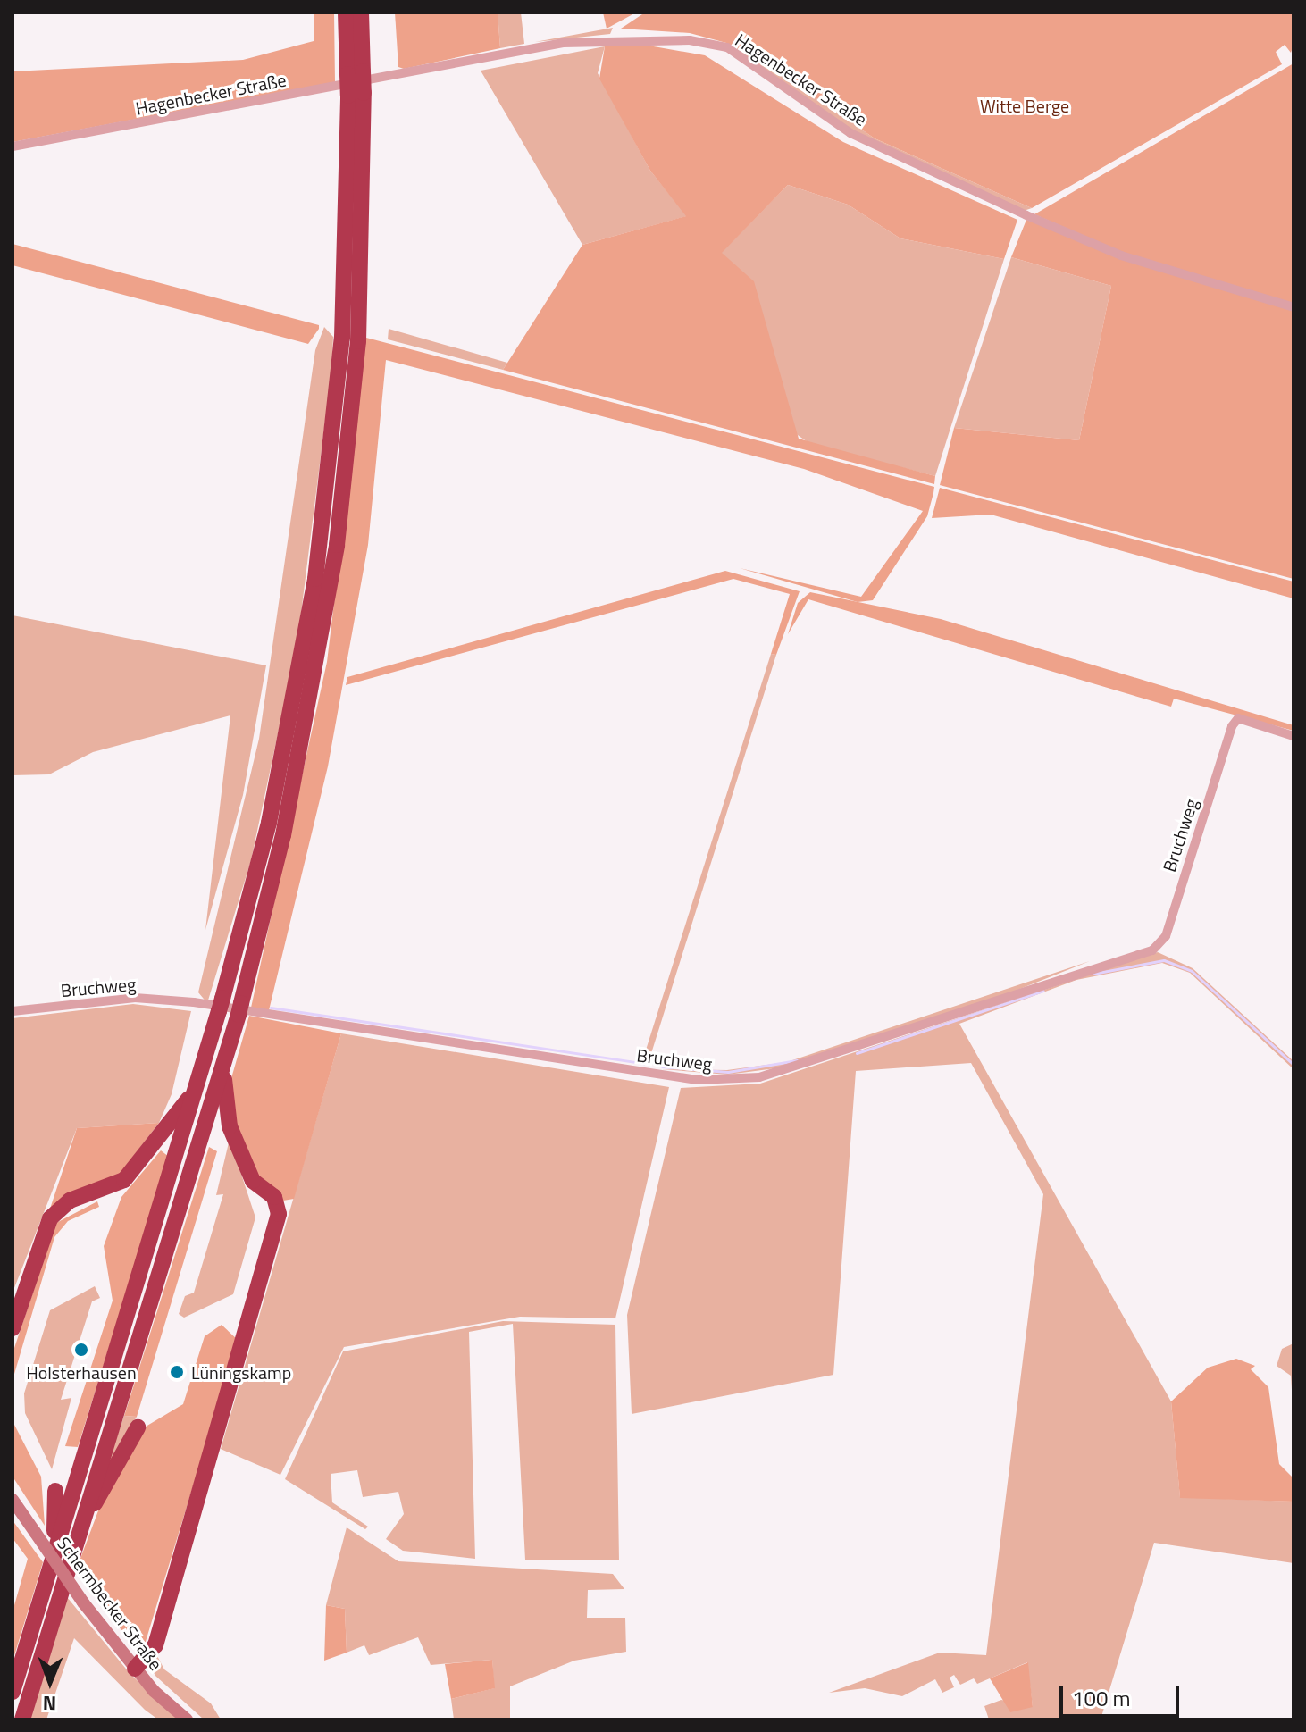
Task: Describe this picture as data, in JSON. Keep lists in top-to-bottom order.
{
  "streets": {
    "main road": ["Schermbecker Straße"],
    "street": ["Hagenbecker Straße", "Bruchweg"]
  },
  "parks": ["Witte Berge"],
  "places": ["Holsterhausen", "Lüningskamp"],
  "scale_bar": "100 m",
  "north": "bottom"
}
